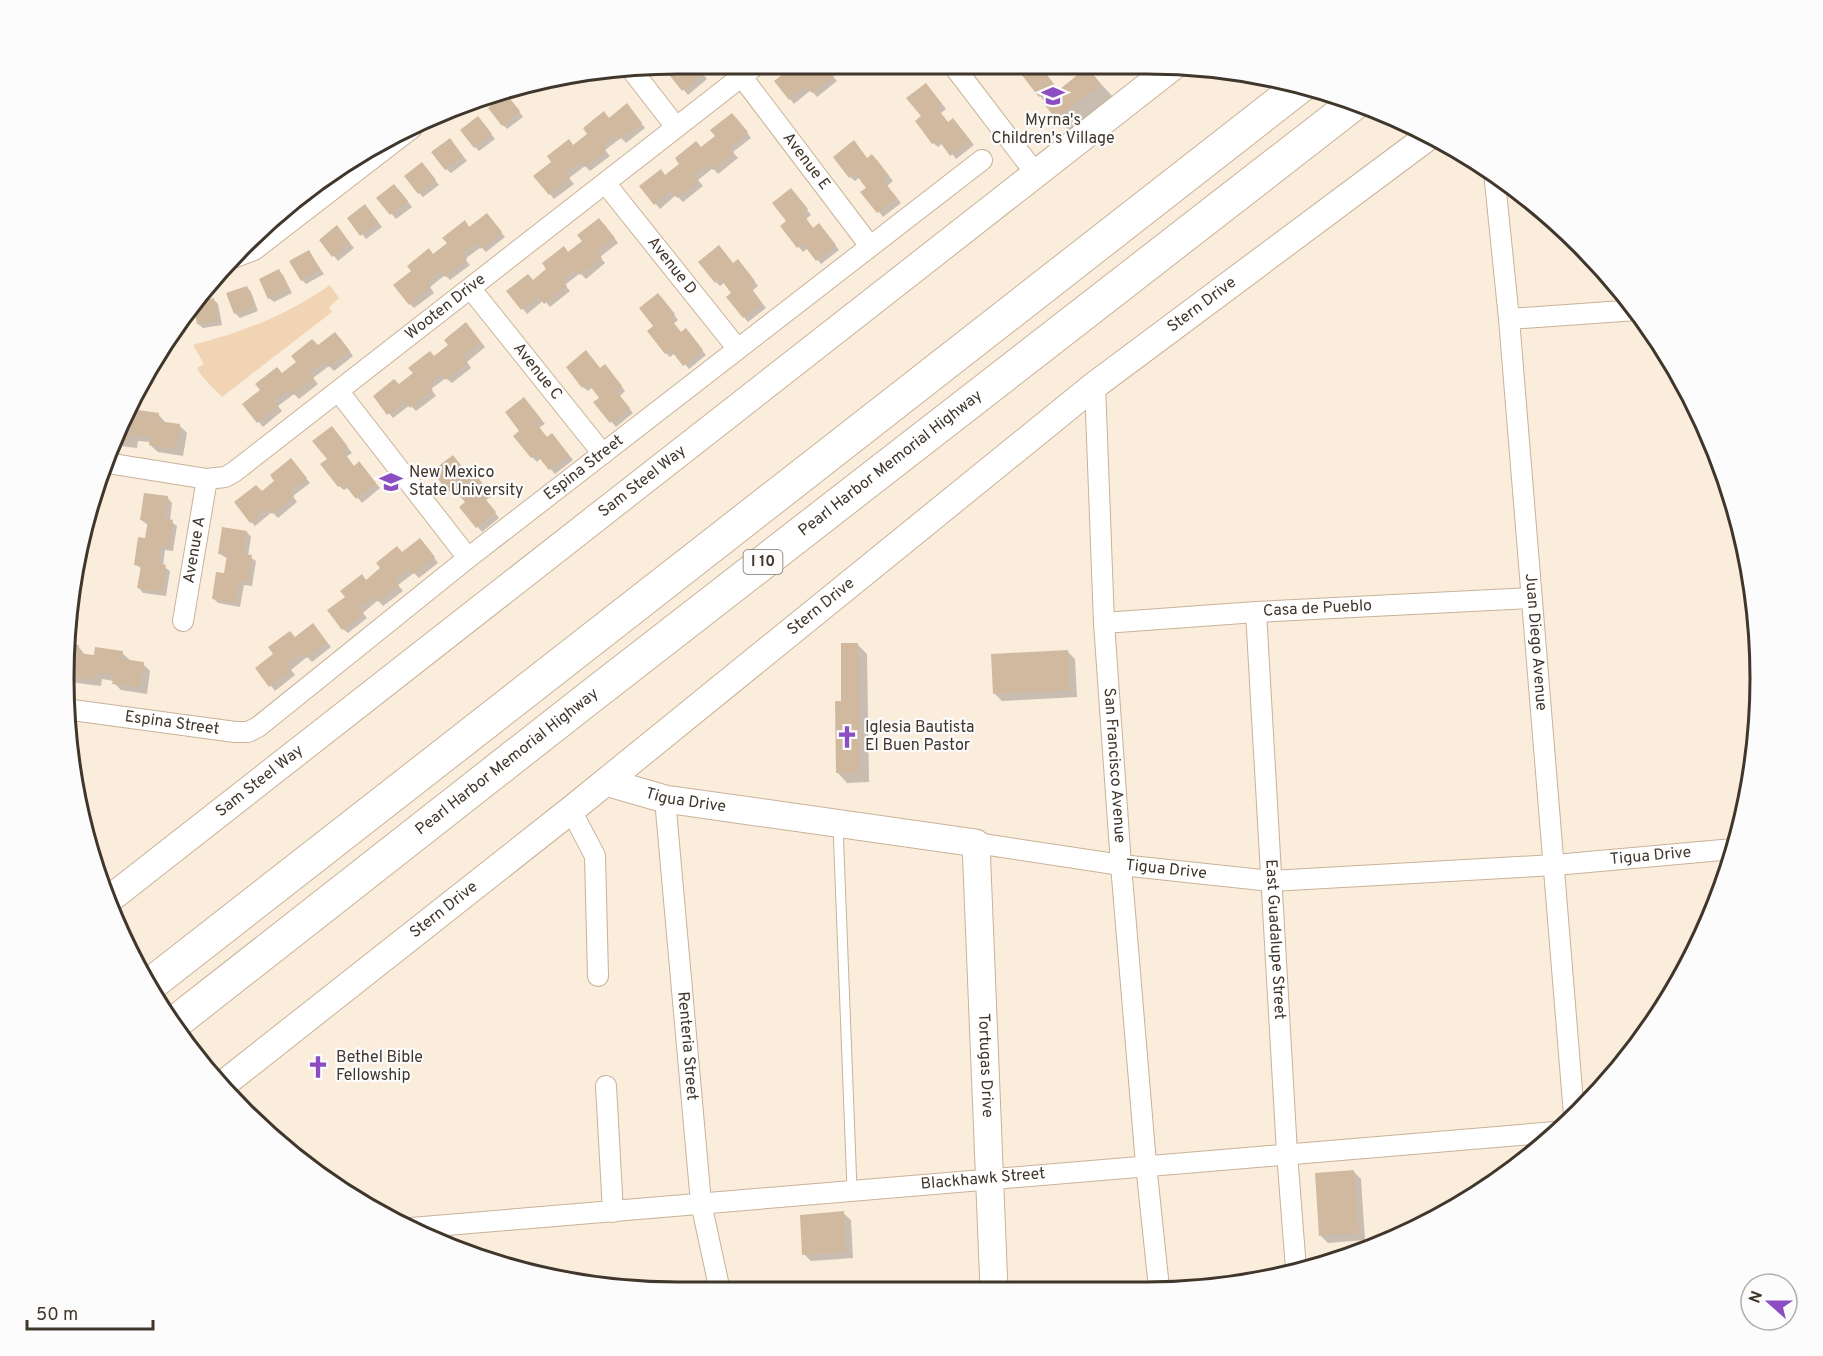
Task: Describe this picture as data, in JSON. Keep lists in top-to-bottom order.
{
  "streets": {
    "highway": ["Pearl Harbor Memorial Highway", "I 10"],
    "street": [
      "Avenue E",
      "Avenue D",
      "Stern Drive",
      "Wooten Drive",
      "Avenue C",
      "Espina Street",
      "Sam Steel Way",
      "Avenue A",
      "Casa de Pueblo",
      "Juan Diego Avenue",
      "San Francisco Avenue",
      "Tigua Drive",
      "East Guadalupe Street",
      "Renteria Street",
      "Tortugas Drive",
      "Blackhawk Street"
    ]
  },
  "crossings": [
    ["Avenue E", "Wooten Drive"],
    ["Avenue E", "Espina Street"],
    ["Avenue D", "Wooten Drive"],
    ["Avenue D", "Espina Street"],
    ["Stern Drive", "San Francisco Avenue"],
    ["Stern Drive", "Tigua Drive"],
    ["Wooten Drive", "Avenue C"],
    ["Wooten Drive", "Avenue A"],
    ["Avenue C", "Espina Street"],
    ["Casa de Pueblo", "Juan Diego Avenue"],
    ["Casa de Pueblo", "San Francisco Avenue"],
    ["Casa de Pueblo", "East Guadalupe Street"],
    ["Juan Diego Avenue", "Tigua Drive"],
    ["San Francisco Avenue", "Tigua Drive"],
    ["San Francisco Avenue", "Blackhawk Street"],
    ["Tigua Drive", "East Guadalupe Street"],
    ["Tigua Drive", "Renteria Street"],
    ["Tigua Drive", "Tortugas Drive"],
    ["East Guadalupe Street", "Blackhawk Street"],
    ["Renteria Street", "Blackhawk Street"],
    ["Tortugas Drive", "Blackhawk Street"]
  ],
  "places": {
    "school or university": ["Myrna's Children's Village", "New Mexico State University"],
    "church": ["Iglesia Bautista El Buen Pastor", "Bethel Bible Fellowship"]
  },
  "scale_bar": "50 m",
  "north": "left"
}
